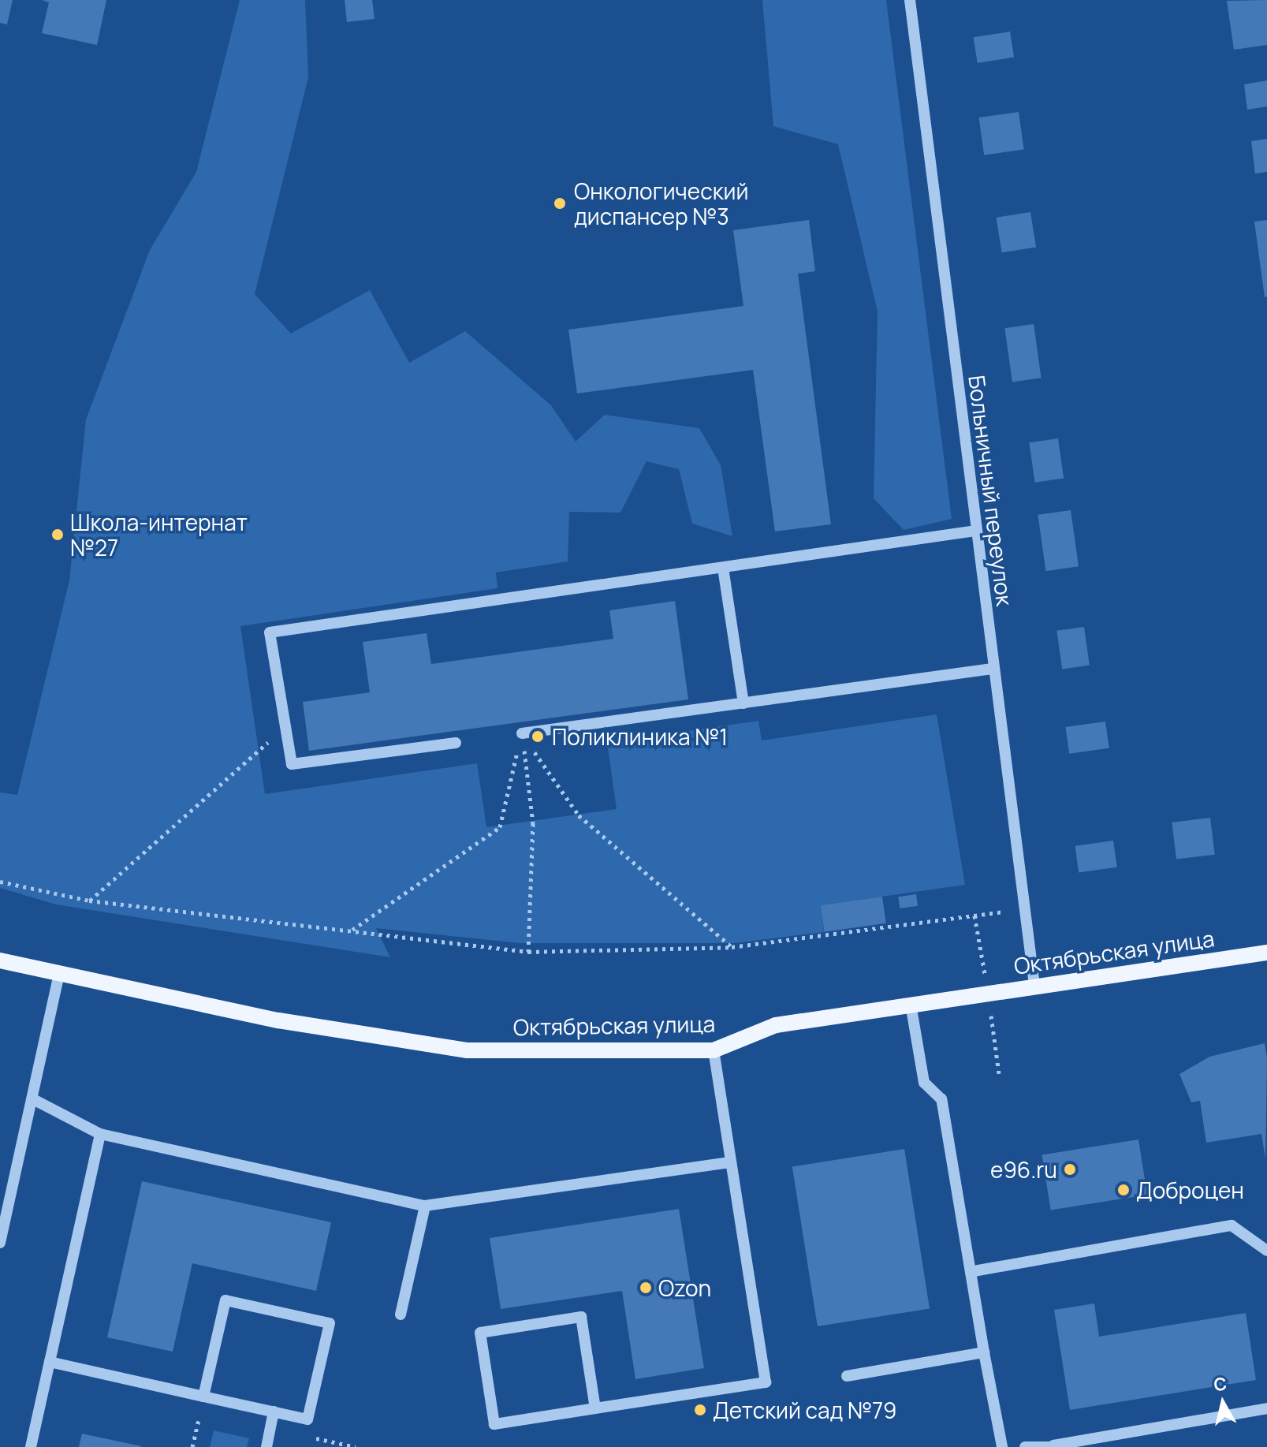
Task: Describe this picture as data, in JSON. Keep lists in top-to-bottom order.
{
  "streets": {
    "main road": ["Октябрьская улица"],
    "street": ["Больничный переулок"]
  },
  "crossings": [
    ["Больничный переулок", "Октябрьская улица"]
  ],
  "places": [
    "Онкологический диспансер №3",
    "Школа-интернат №27",
    "Поликлиника №1",
    "e96.ru",
    "Доброцен",
    "Ozon",
    "Детский сад №79"
  ],
  "north": "top"
}
